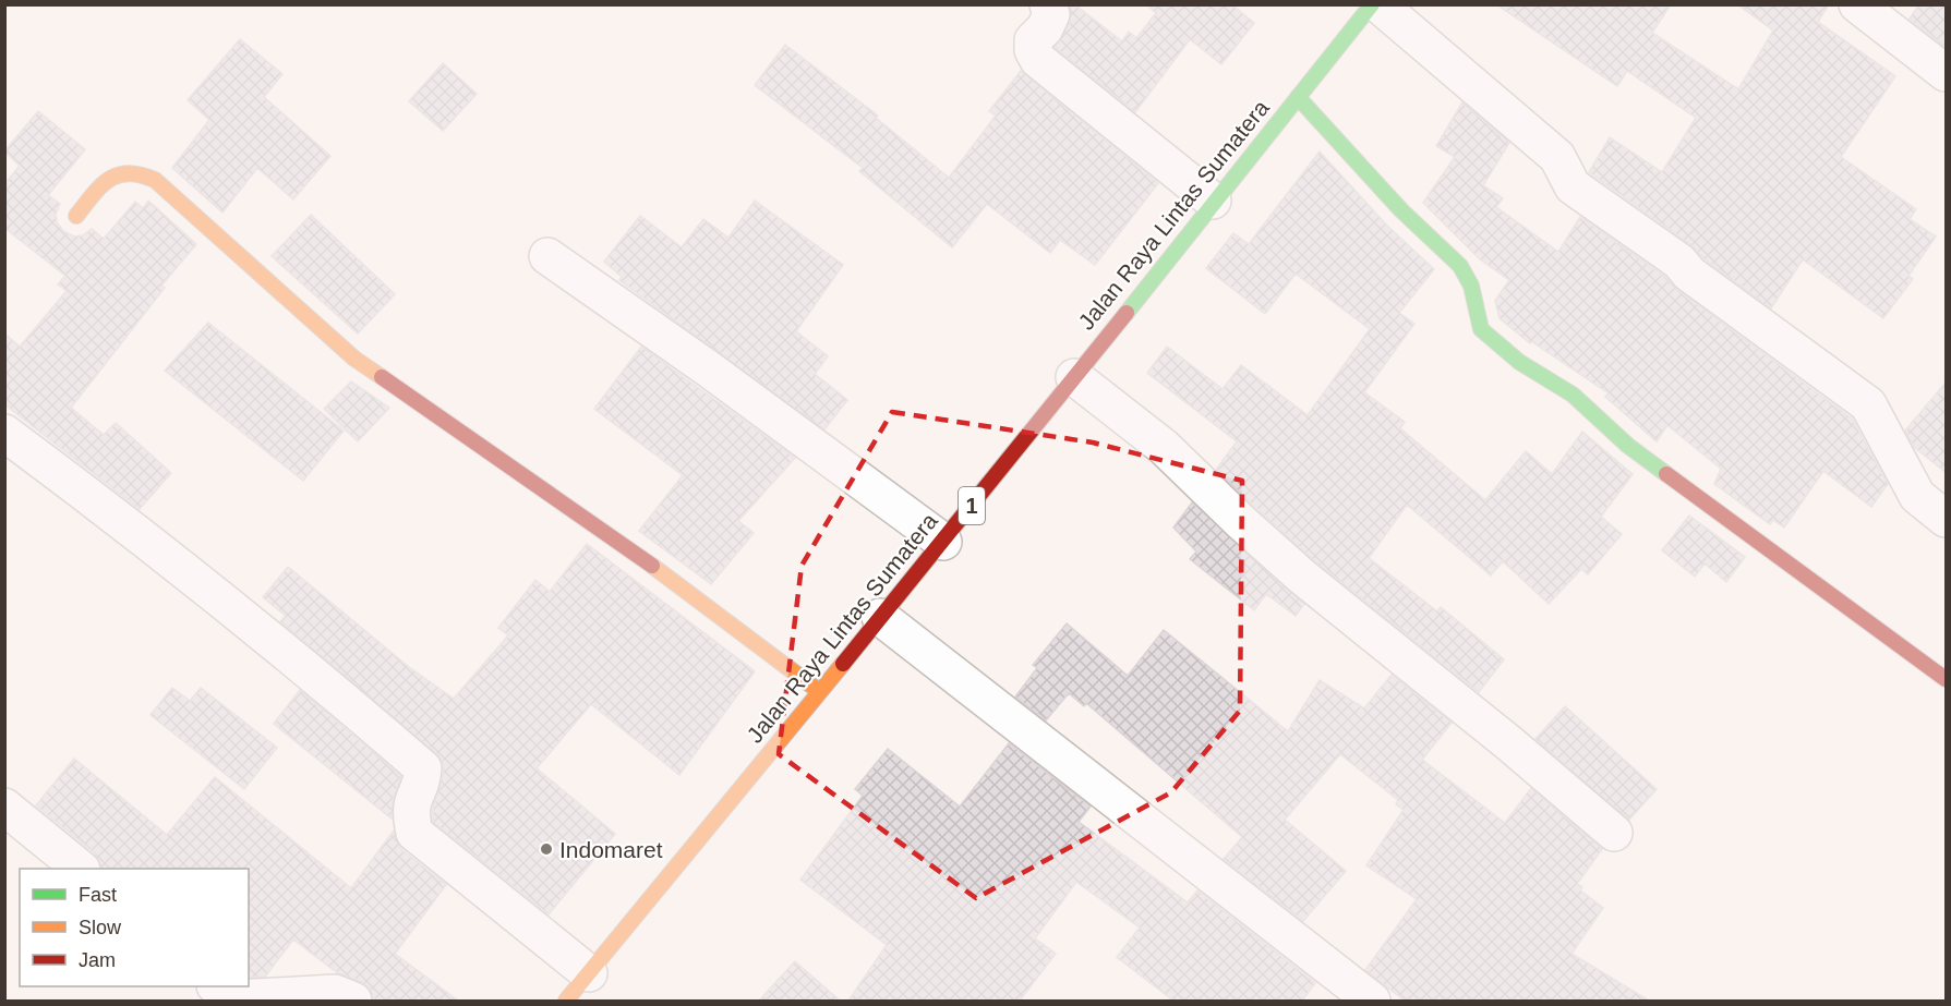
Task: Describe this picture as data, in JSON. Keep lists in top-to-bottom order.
{
  "streets": {
    "main road": ["Jalan Raya Lintas Sumatera", "1"]
  },
  "places": ["Indomaret"],
  "legend": ["Fast", "Slow", "Jam"]
}
